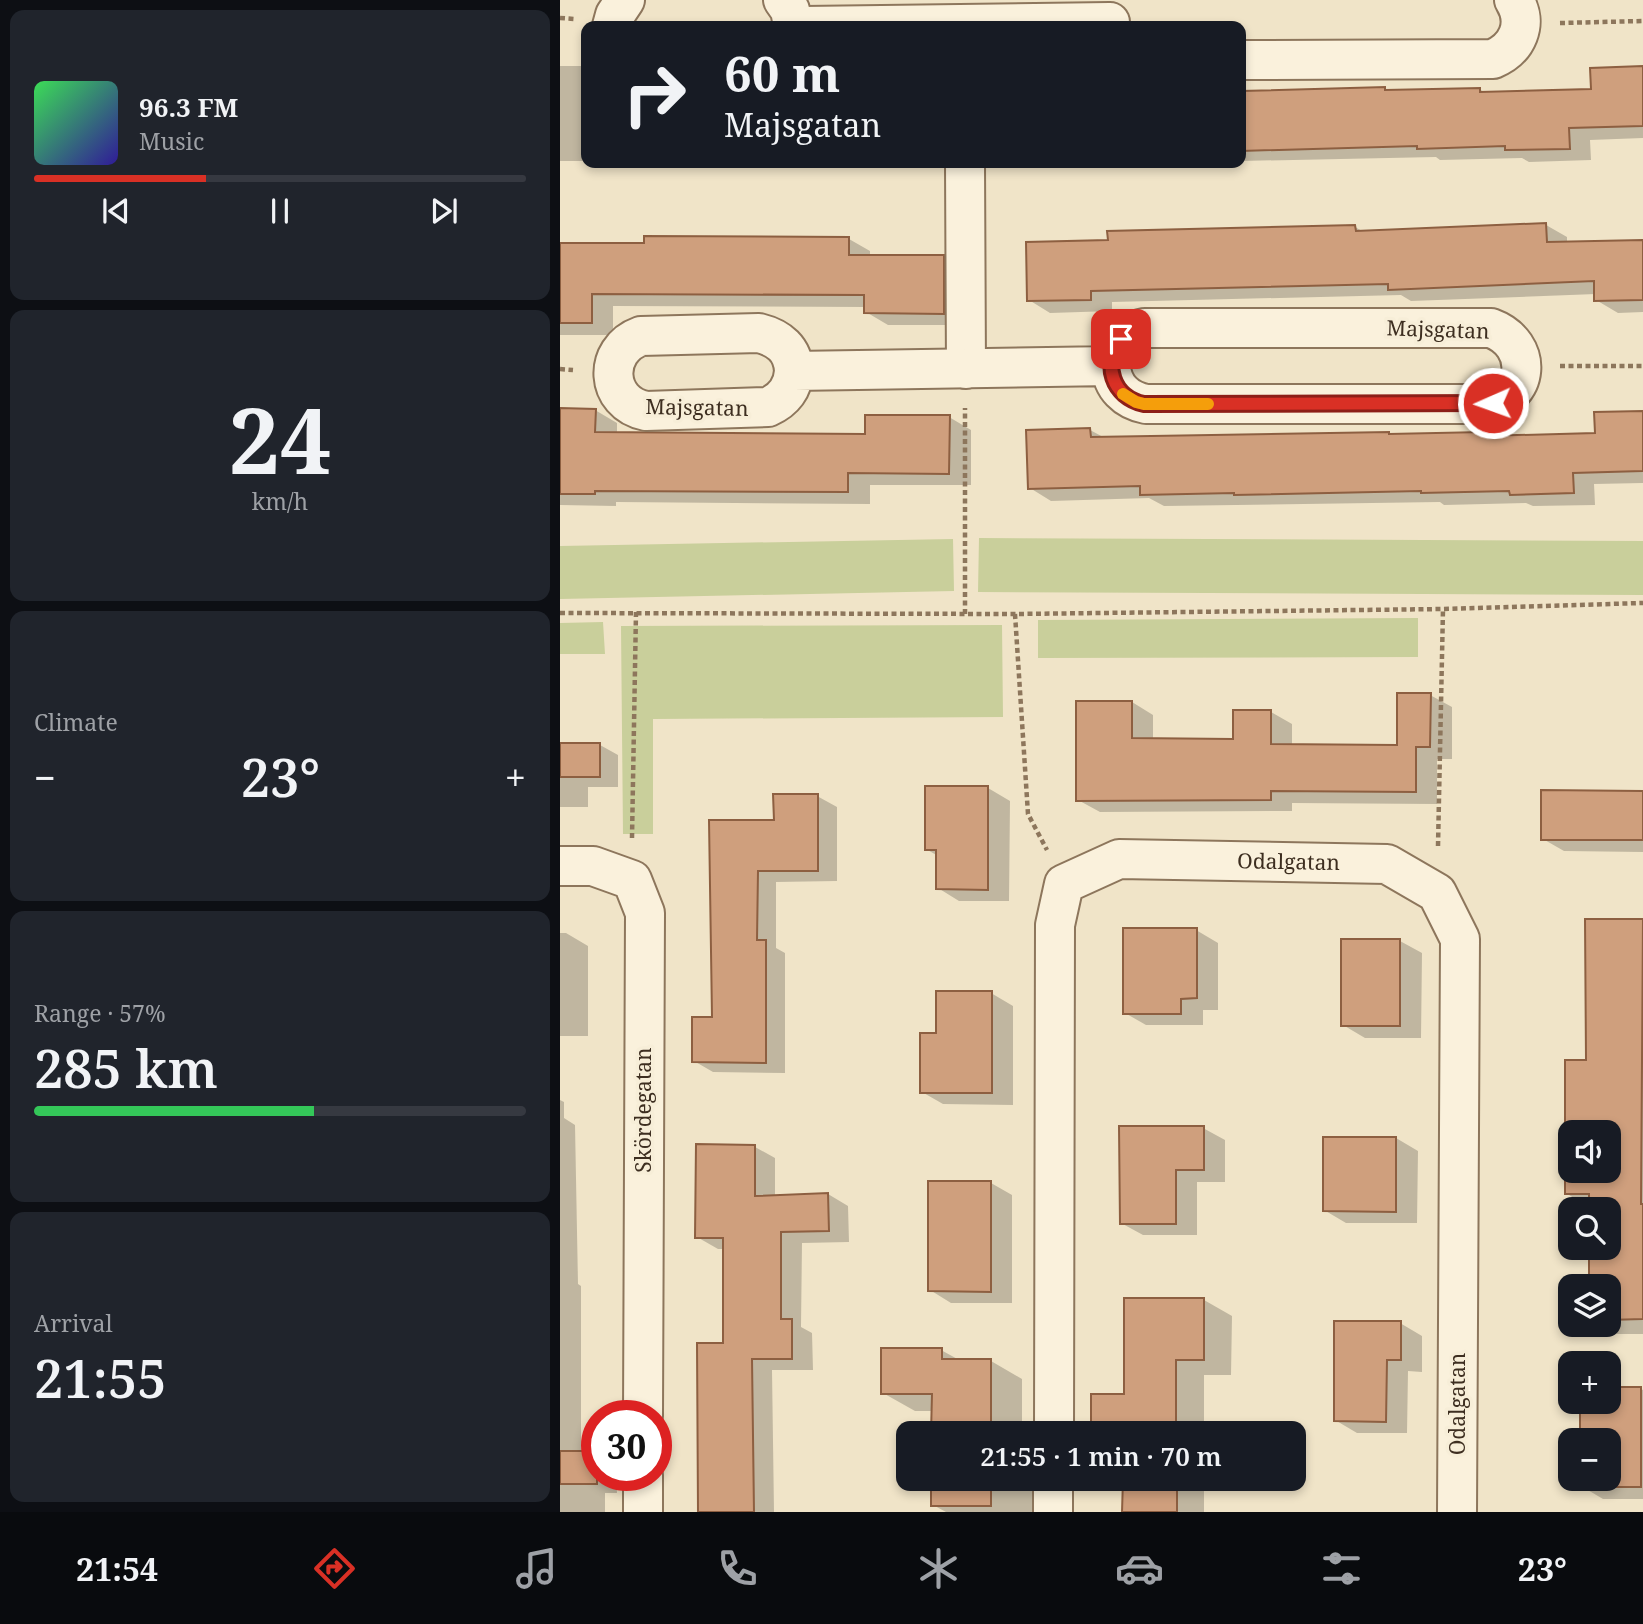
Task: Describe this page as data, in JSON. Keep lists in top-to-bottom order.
{
  "streets": {
    "street": ["Majsgatan", "Odalgatan", "Skördegatan"]
  },
  "page": {
    "turn": ["60 m", "Majsgatan"],
    "song": ["96.3 FM", "Music"],
    "tile": [
      ["24", "km/h"],
      "Climate",
      ["Range · 57%", "285 km"],
      ["Arrival", "21:55"]
    ],
    "heat": ["−", "23°", "+"],
    "map_buttons": ["+", "−"],
    "limit": "30",
    "trip": "21:55 · 1 min · 70 m",
    "tabs": ["21:54", "23°"]
  }
}
